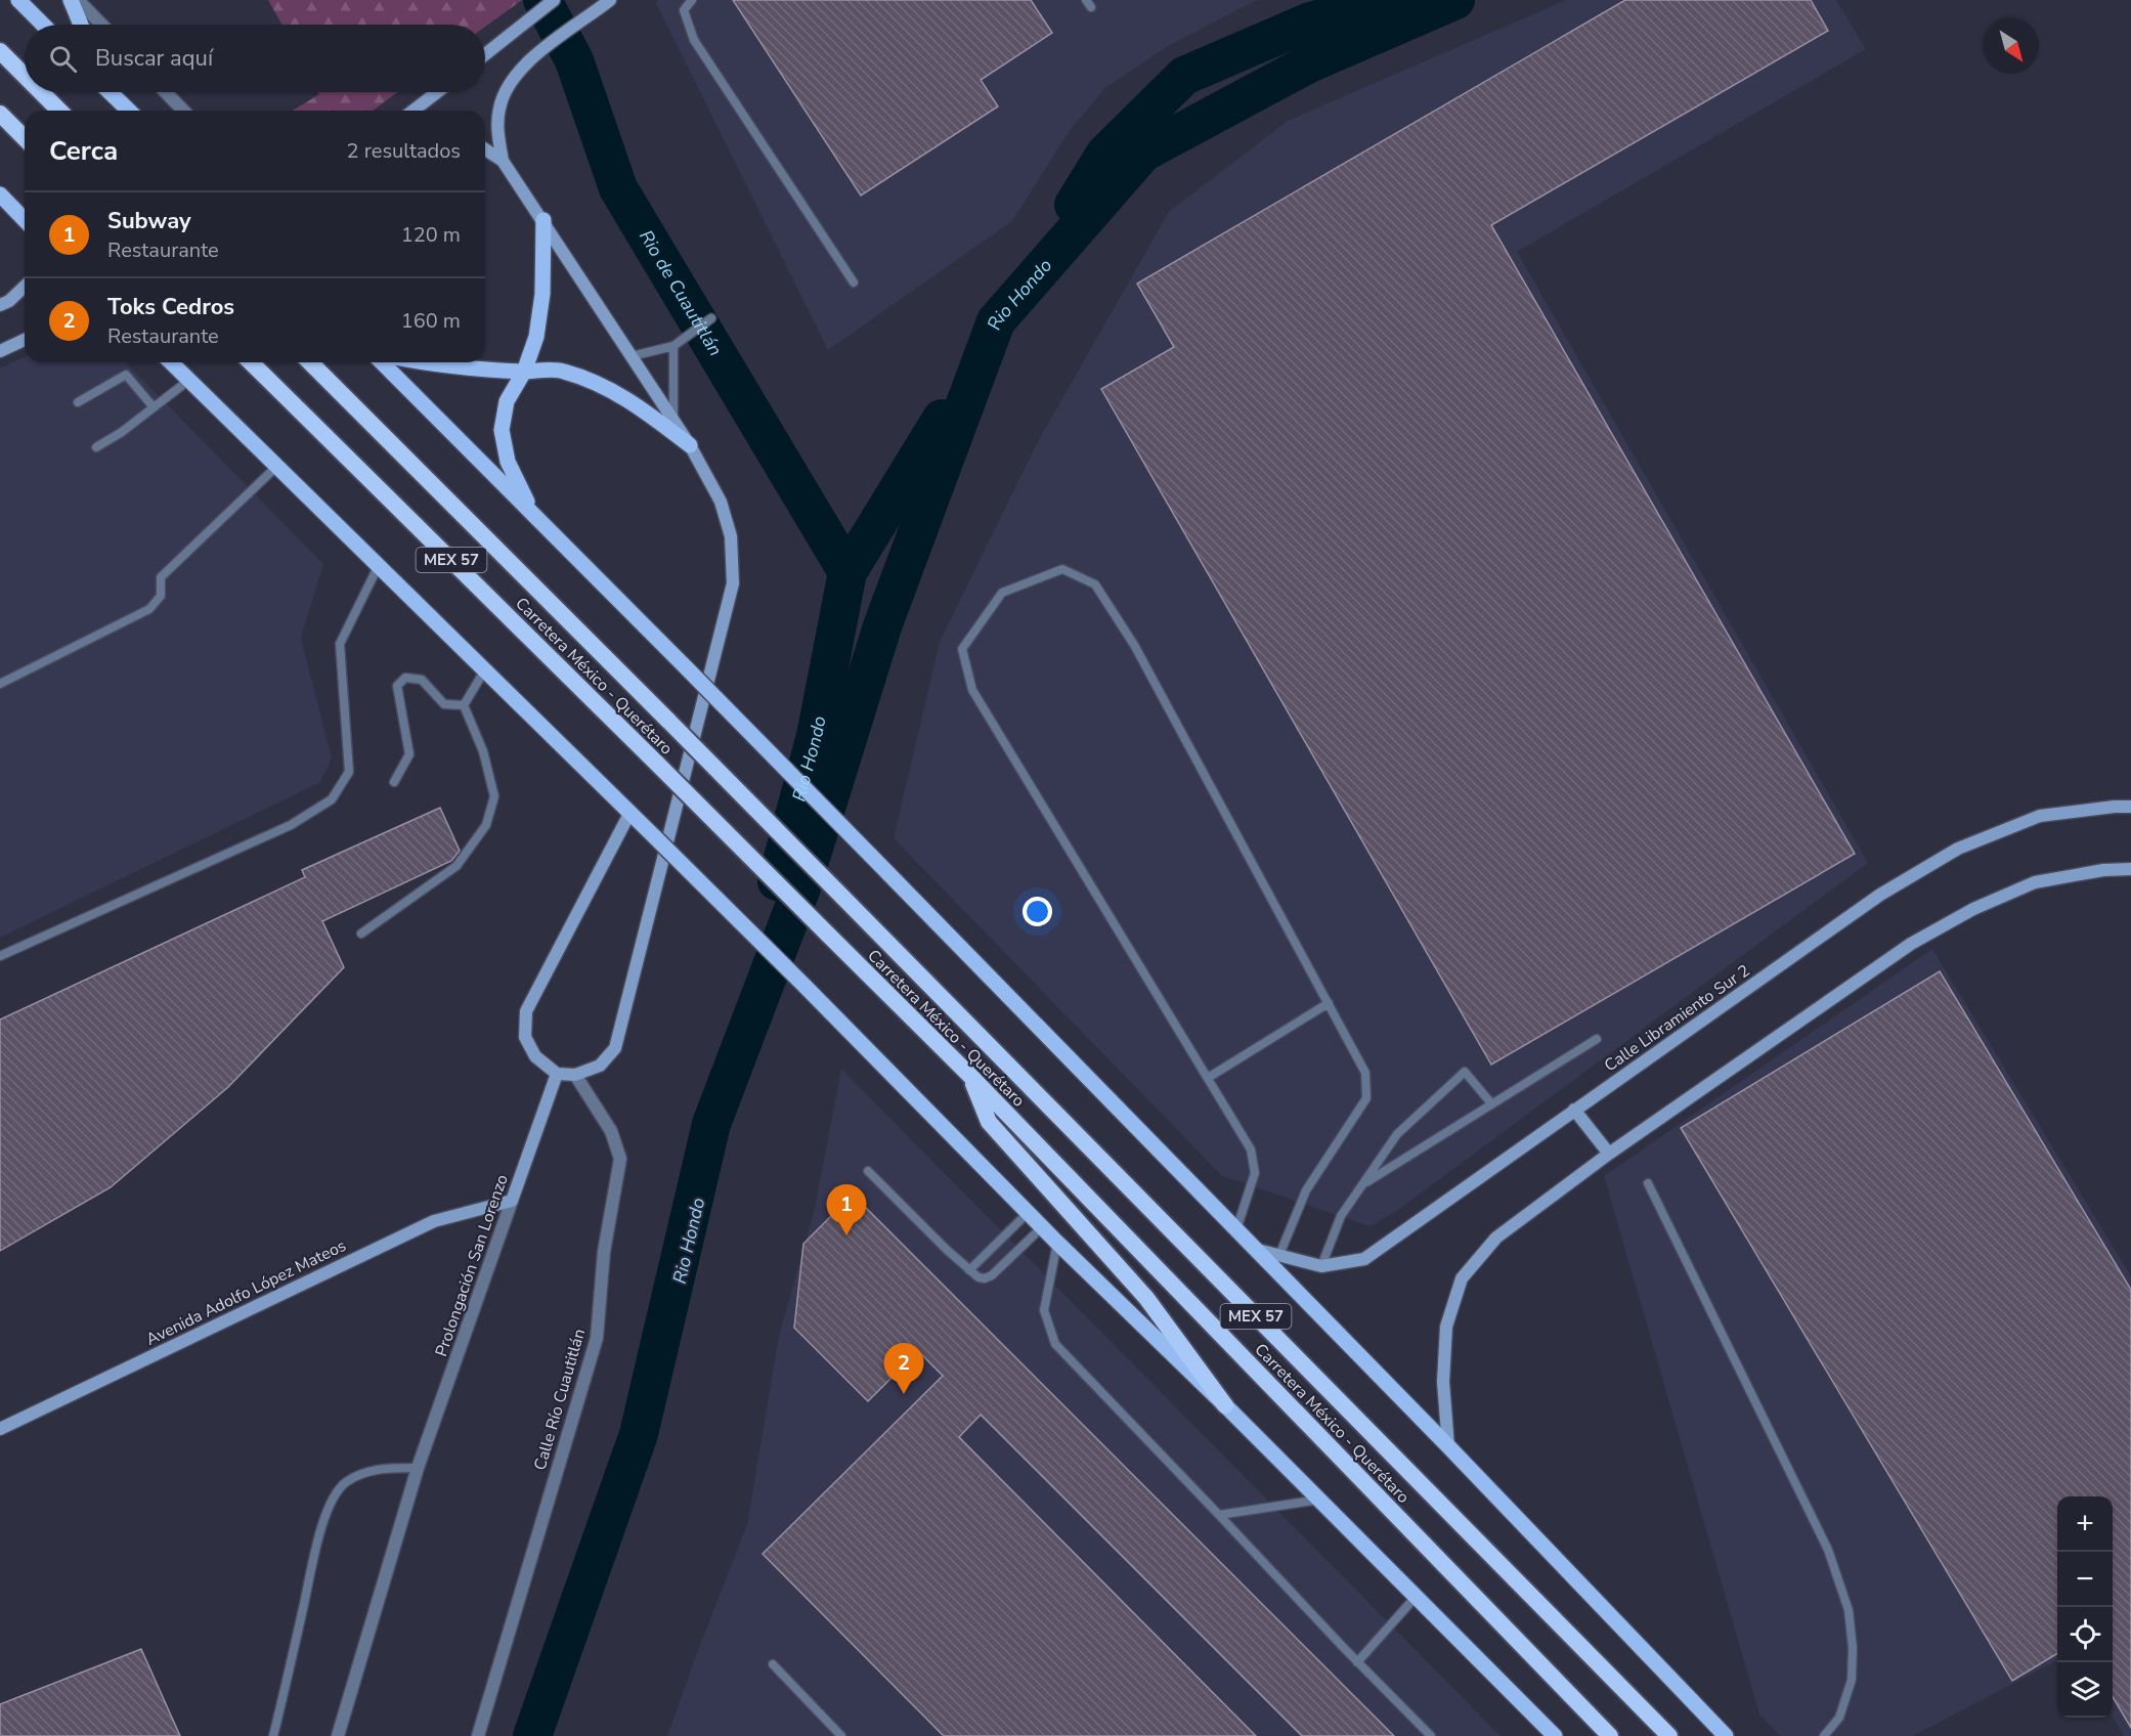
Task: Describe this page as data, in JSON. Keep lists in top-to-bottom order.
{
  "streets": {
    "highway": ["MEX 57", "Carretera México - Querétaro"],
    "main road": ["Calle Libramiento Sur 2", "Prolongación San Lorenzo", "Avenida Adolfo López Mateos"],
    "street": ["Calle Río Cuautitlán"]
  },
  "crossings": [
    ["Prolongación San Lorenzo", "Avenida Adolfo López Mateos"]
  ],
  "water": ["Rio de Cuautitlán", "Rio Hondo"],
  "north": "bottom right",
  "page": {
    "search": "Buscar aquí",
    "heading": ["Cerca", "2 resultados"],
    "list": [
      {
        "mark": "1",
        "name": "Subway",
        "note": "Restaurante",
        "value": "120 m"
      },
      {
        "mark": "2",
        "name": "Toks Cedros",
        "note": "Restaurante",
        "value": "160 m"
      }
    ],
    "pins": ["1", "2"],
    "map_buttons": ["+", "−"]
  }
}
